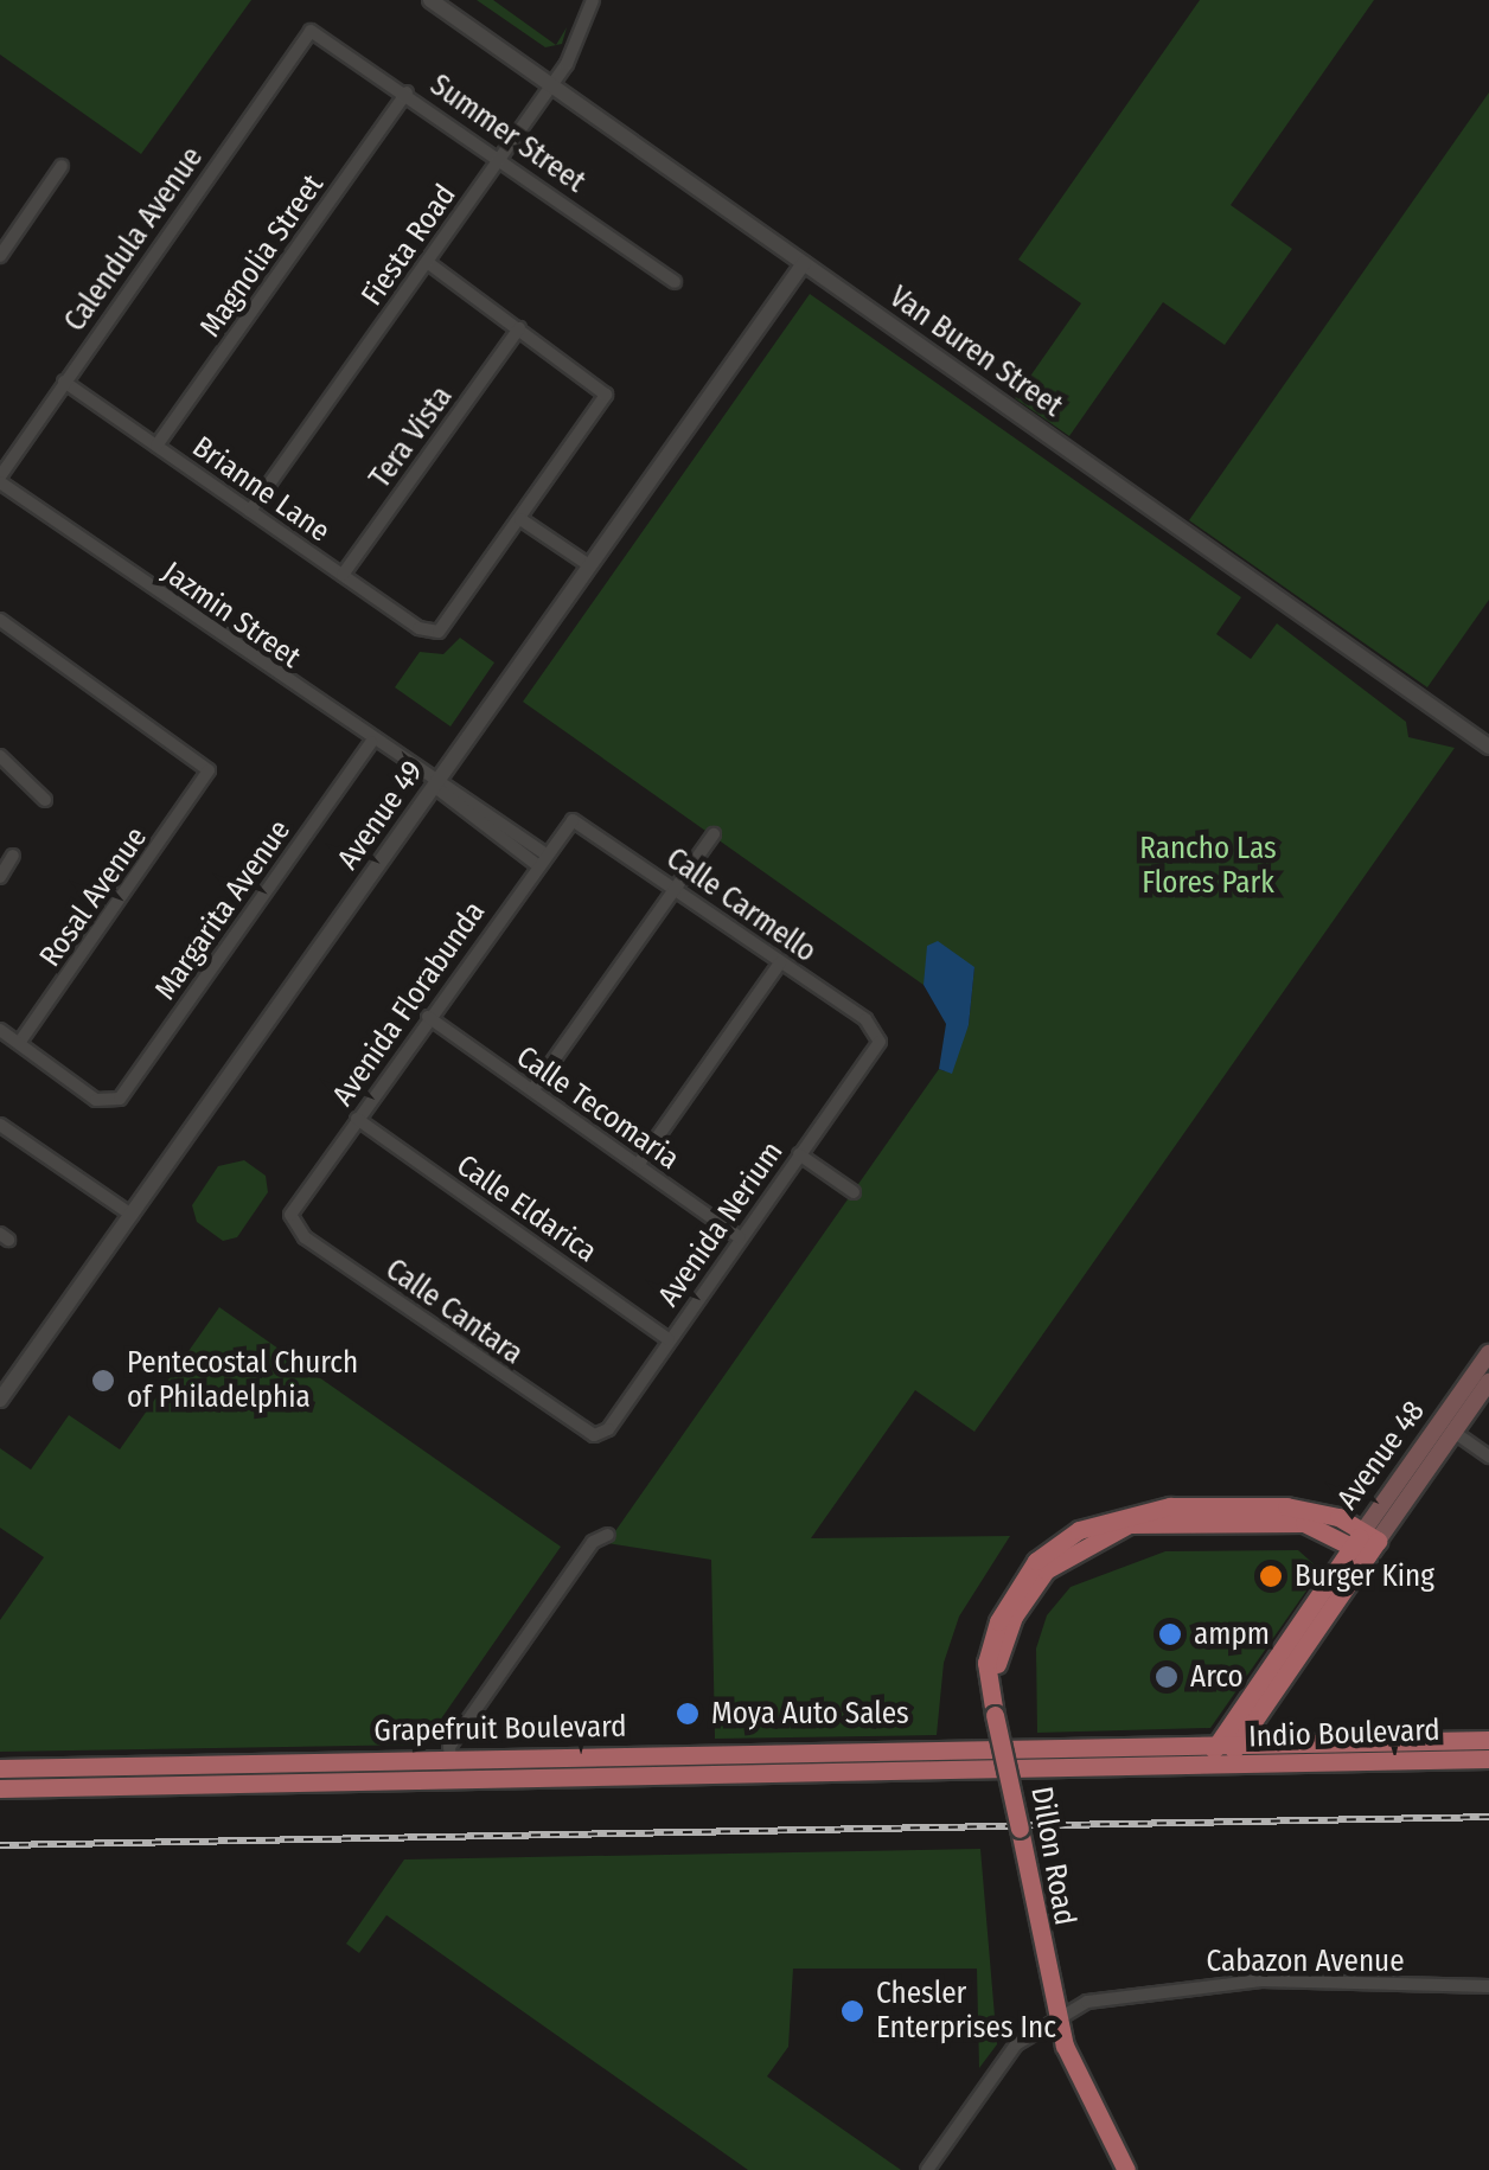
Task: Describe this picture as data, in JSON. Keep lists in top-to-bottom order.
{
  "streets": {
    "main road": [
      "Avenue 48",
      "Grapefruit Boulevard",
      "Indio Boulevard",
      "Dillon Road"
    ],
    "street": [
      "Summer Street",
      "Calendula Avenue",
      "Fiesta Road",
      "Magnolia Street",
      "Van Buren Street",
      "Tera Vista",
      "Brianne Lane",
      "Jazmin Street",
      "Avenue 49",
      "Rosal Avenue",
      "Calle Carmello",
      "Margarita Avenue",
      "Avenida Florabunda",
      "Calle Tecomaria",
      "Calle Eldarica",
      "Avenida Nerium",
      "Calle Cantara",
      "Cabazon Avenue"
    ]
  },
  "crossings": [
    ["Summer Street", "Calendula Avenue"],
    ["Summer Street", "Fiesta Road"],
    ["Summer Street", "Magnolia Street"],
    ["Calendula Avenue", "Brianne Lane"],
    ["Calendula Avenue", "Jazmin Street"],
    ["Fiesta Road", "Van Buren Street"],
    ["Fiesta Road", "Brianne Lane"],
    ["Magnolia Street", "Brianne Lane"],
    ["Van Buren Street", "Avenue 49"],
    ["Tera Vista", "Brianne Lane"],
    ["Jazmin Street", "Avenue 49"],
    ["Jazmin Street", "Margarita Avenue"],
    ["Jazmin Street", "Avenida Florabunda"],
    ["Rosal Avenue", "Margarita Avenue"],
    ["Calle Carmello", "Avenida Florabunda"],
    ["Calle Carmello", "Avenida Nerium"],
    ["Avenida Florabunda", "Calle Tecomaria"],
    ["Avenida Florabunda", "Calle Eldarica"],
    ["Avenida Florabunda", "Calle Cantara"],
    ["Calle Tecomaria", "Avenida Nerium"],
    ["Calle Eldarica", "Avenida Nerium"],
    ["Avenida Nerium", "Calle Cantara"],
    ["Avenue 48", "Grapefruit Boulevard"],
    ["Avenue 48", "Indio Boulevard"],
    ["Avenue 48", "Dillon Road"],
    ["Grapefruit Boulevard", "Indio Boulevard"],
    ["Dillon Road", "Cabazon Avenue"]
  ],
  "parks": ["Rancho Las Flores Park"],
  "places": [
    "Pentecostal Church of Philadelphia",
    "Burger King",
    "ampm",
    "Arco",
    "Moya Auto Sales",
    "Chesler Enterprises Inc"
  ]
}
